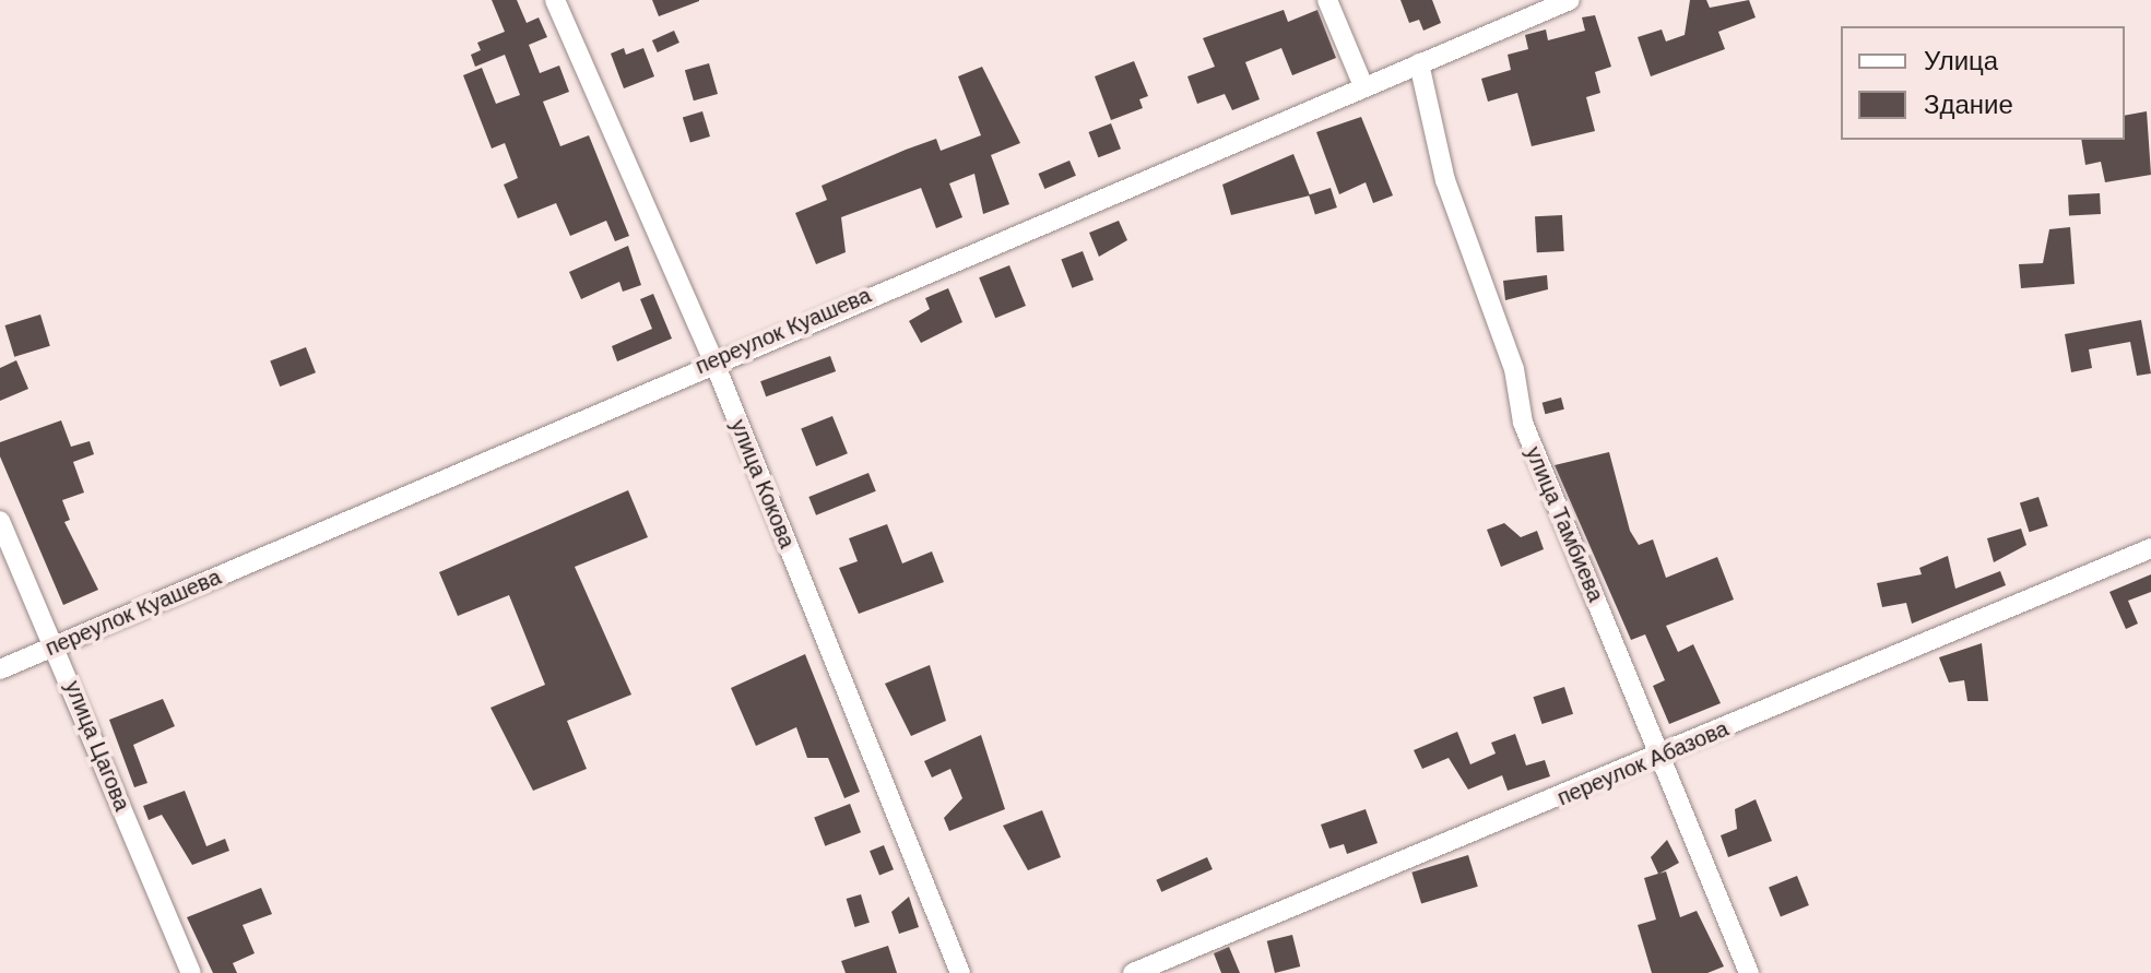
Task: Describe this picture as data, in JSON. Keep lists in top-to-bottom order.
{
  "streets": {
    "street": [
      "переулок Куашева",
      "улица Кокова",
      "улица Тамбиева",
      "улица Цагова",
      "переулок Абазова"
    ]
  },
  "crossings": [
    ["переулок Куашева", "улица Кокова"],
    ["переулок Куашева", "улица Тамбиева"],
    ["переулок Куашева", "улица Цагова"],
    ["улица Тамбиева", "переулок Абазова"]
  ],
  "legend": ["Улица", "Здание"]
}
